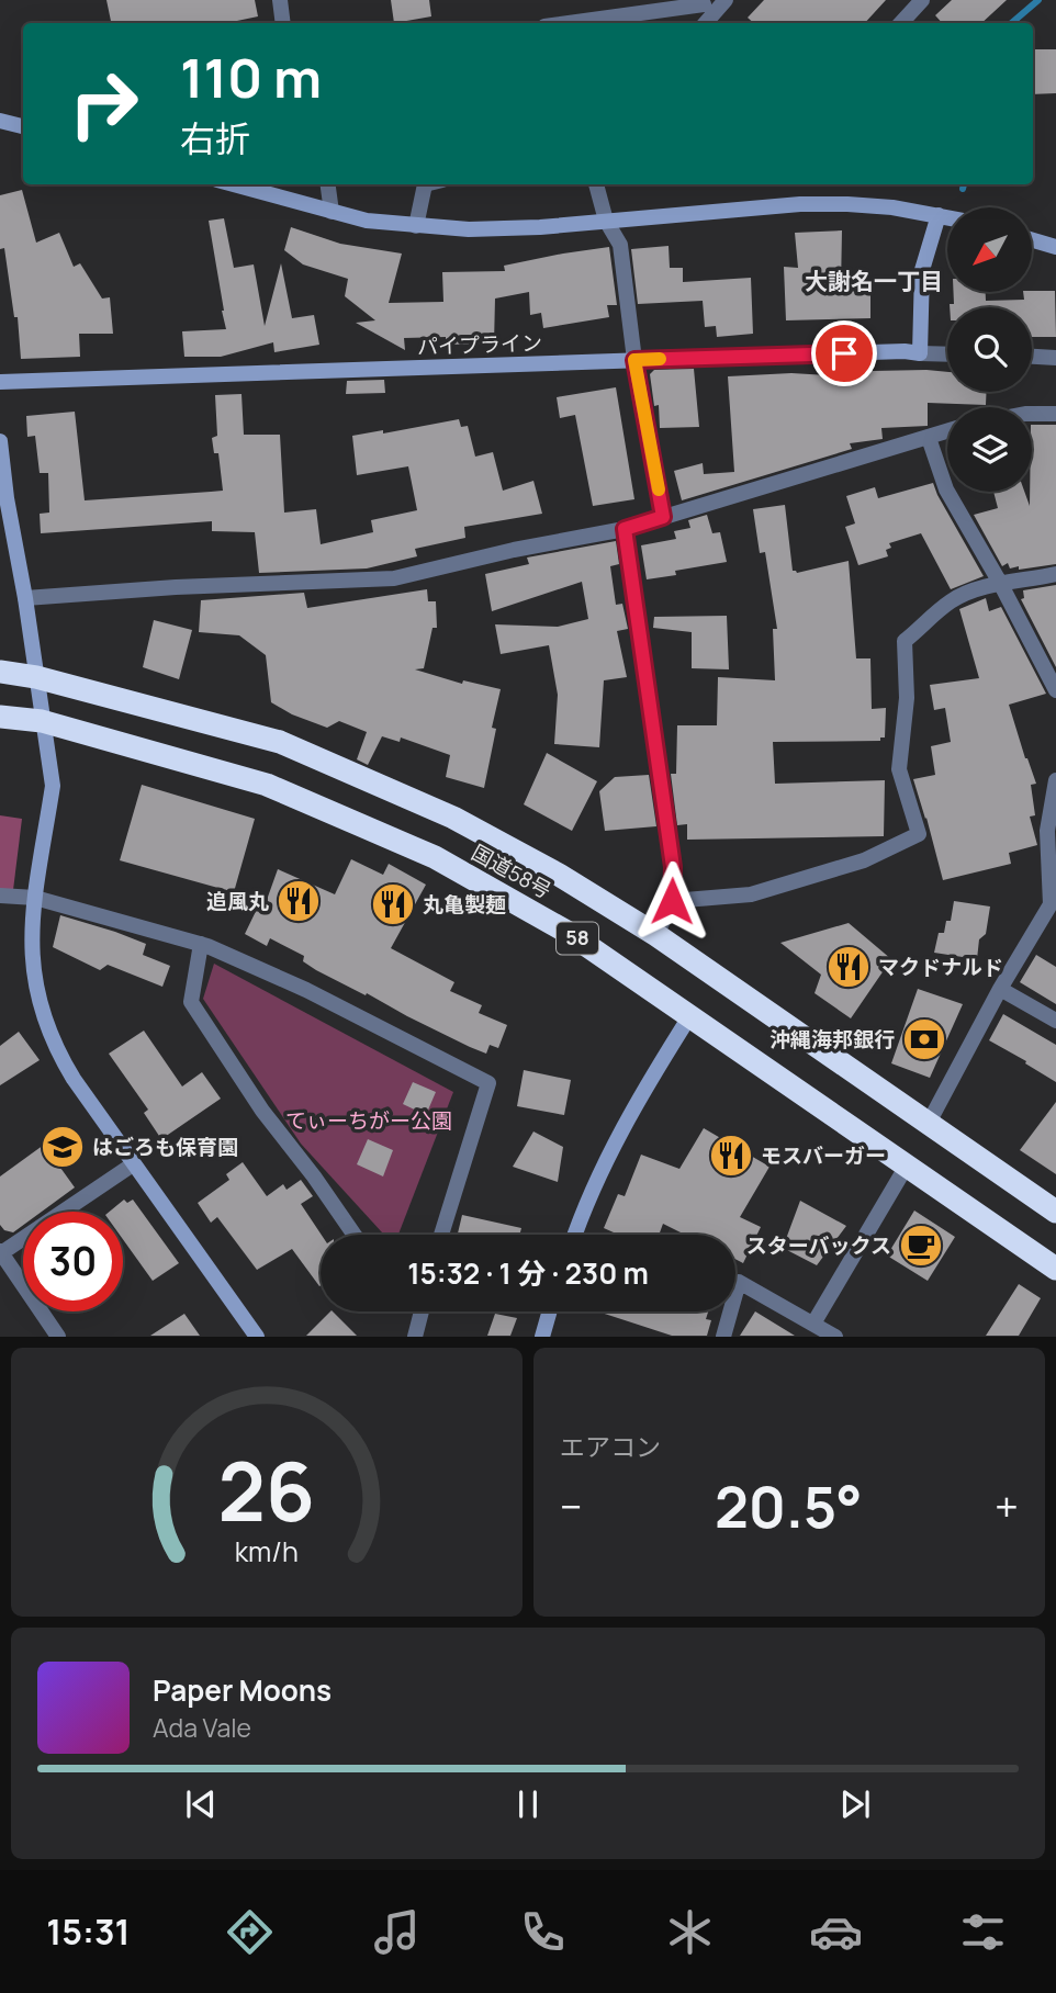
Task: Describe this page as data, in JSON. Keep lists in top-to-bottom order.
{
  "streets": {
    "highway": ["国道58号", "58"],
    "street": ["パイプライン"]
  },
  "districts": ["大謝名一丁目"],
  "parks": ["てぃーちがー公園"],
  "places": {
    "restaurant": [
      "追風丸",
      "丸亀製麺",
      "マクドナルド",
      "モスバーガー"
    ],
    "bank": ["沖縄海邦銀行"],
    "school or university": ["はごろも保育園"],
    "cafe": ["スターバックス"]
  },
  "north": "bottom left",
  "page": {
    "turn": ["110 m", "右折"],
    "limit": "30",
    "trip": "15:32 · 1 分 · 230 m",
    "tile": "エアコン",
    "heat": ["−", "20.5°", "+"],
    "song": ["Paper Moons", "Ada Vale"],
    "tabs": "15:31",
    "gauge": ["26", "km/h"]
  }
}
